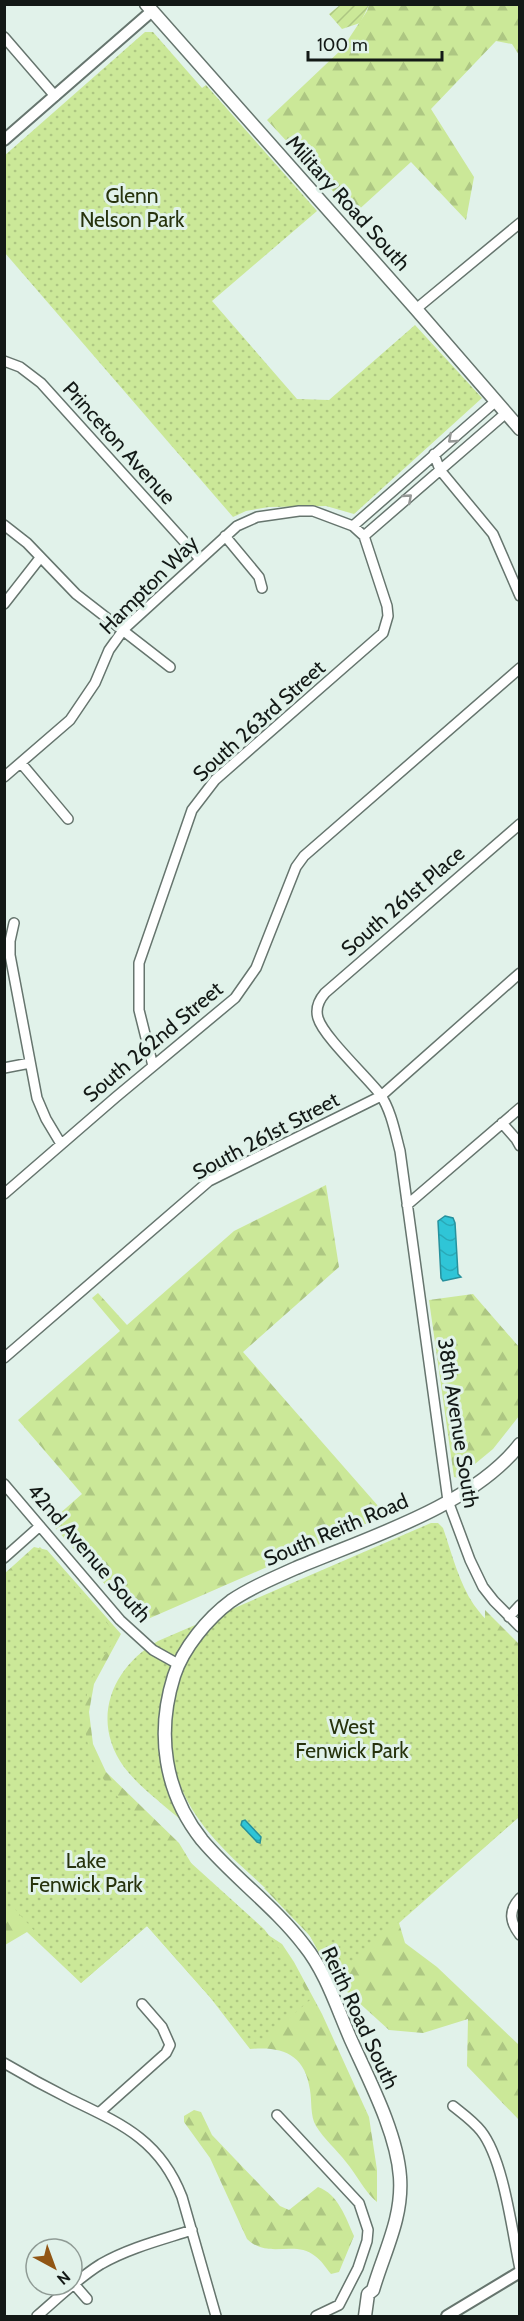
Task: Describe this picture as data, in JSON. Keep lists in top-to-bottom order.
{
  "streets": {
    "main road": ["Military Road South", "South Reith Road", "Reith Road South"],
    "street": [
      "Princeton Avenue",
      "Hampton Way",
      "South 263rd Street",
      "South 261st Place",
      "South 262nd Street",
      "South 261st Street",
      "38th Avenue South",
      "42nd Avenue South"
    ]
  },
  "crossings": [
    ["Princeton Avenue", "Hampton Way"],
    ["Hampton Way", "South 263rd Street"],
    ["South 263rd Street", "South 262nd Street"],
    ["South 261st Place", "38th Avenue South"],
    ["South 261st Street", "38th Avenue South"],
    ["38th Avenue South", "South Reith Road"],
    ["South Reith Road", "42nd Avenue South"],
    ["South Reith Road", "Reith Road South"],
    ["42nd Avenue South", "Reith Road South"]
  ],
  "parks": ["Glenn Nelson Park", "West Fenwick Park", "Lake Fenwick Park"],
  "scale_bar": "100 m",
  "north": "bottom right"
}
